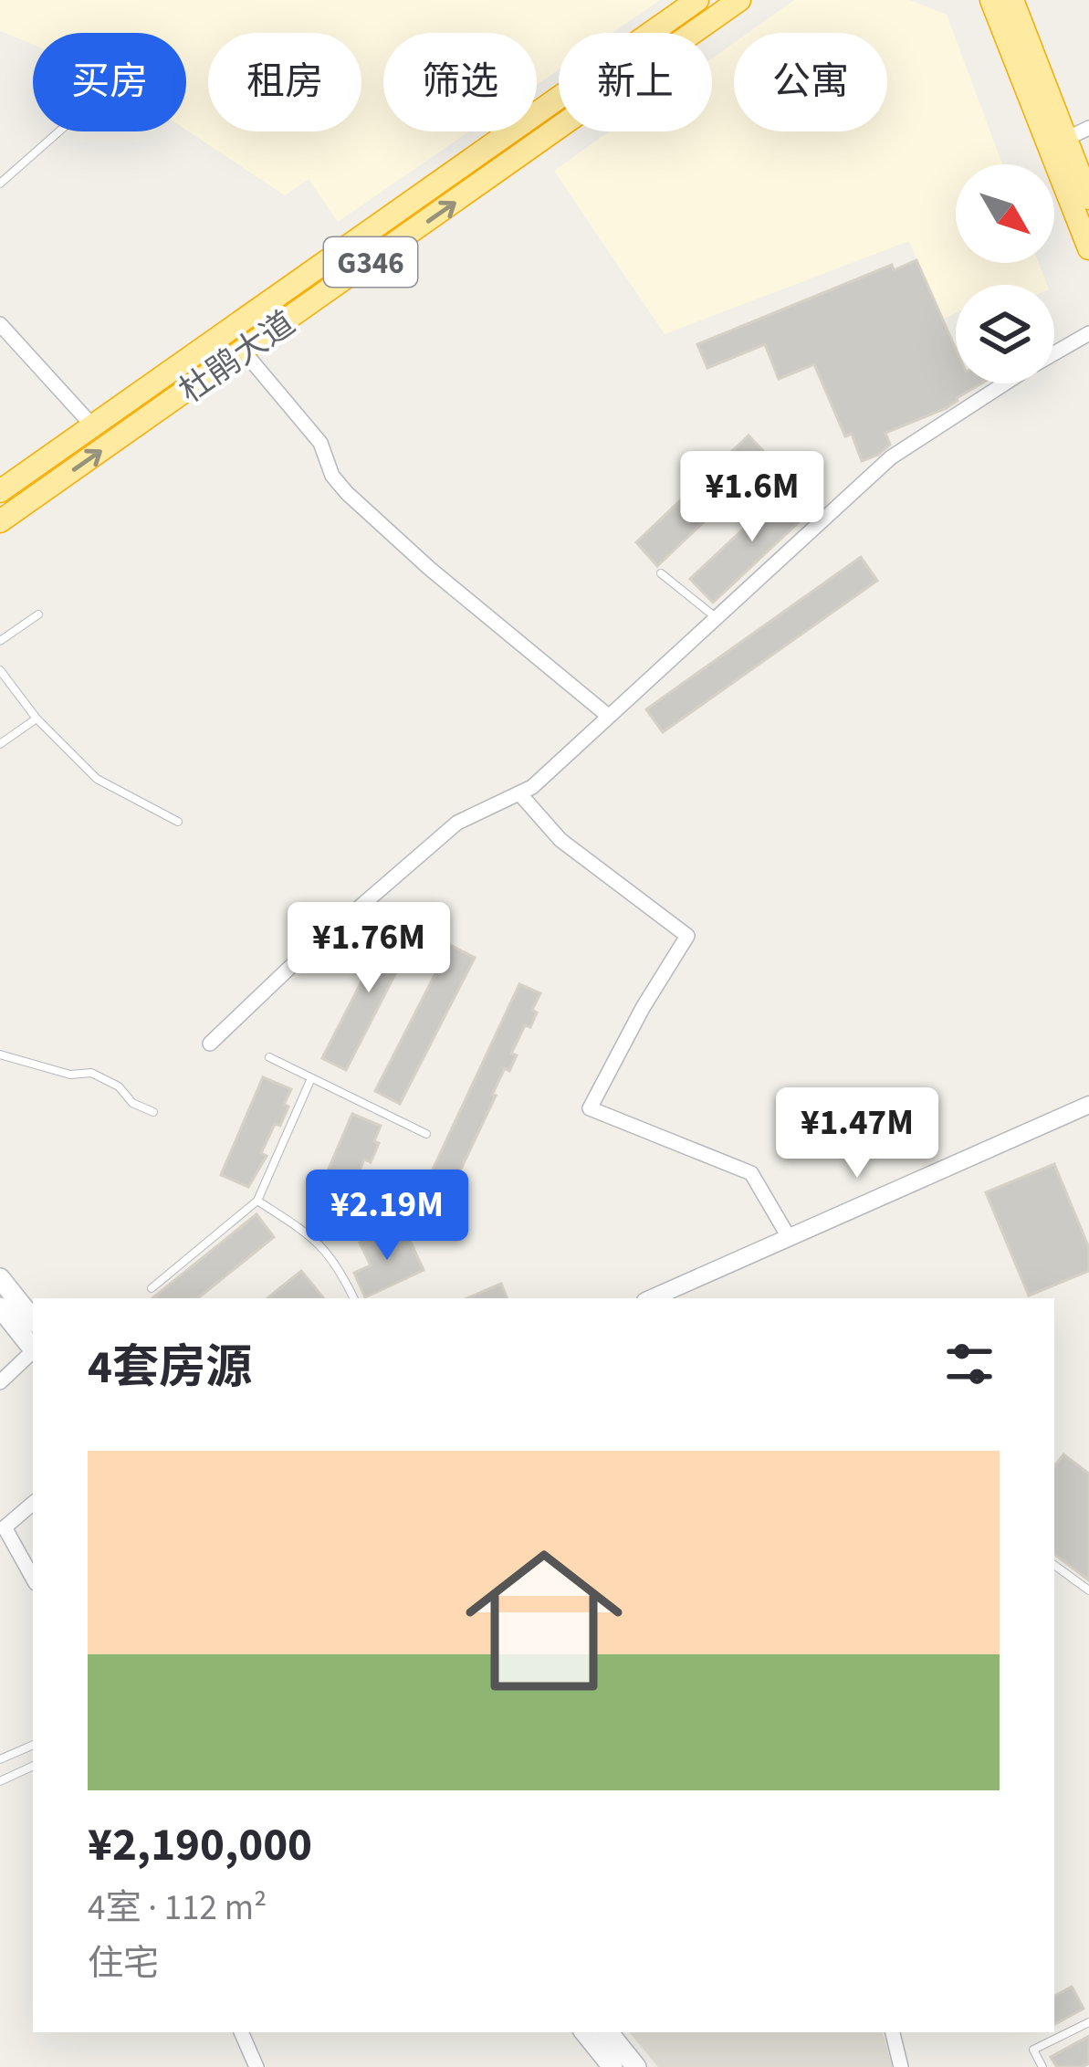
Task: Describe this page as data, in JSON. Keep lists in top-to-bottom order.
{
  "streets": {
    "highway": ["G346", "杜鹃大道"]
  },
  "north": "bottom right",
  "page": {
    "chip": [
      "买房",
      "租房",
      "筛选",
      "新上",
      "公寓"
    ],
    "price": [
      "¥1.6M",
      "¥1.76M",
      "¥1.47M",
      "¥2.19M"
    ],
    "heading": "4套房源",
    "list": [
      {
        "name": "¥2,190,000",
        "note": "4室 · 112 m² · 住宅"
      }
    ]
  }
}
